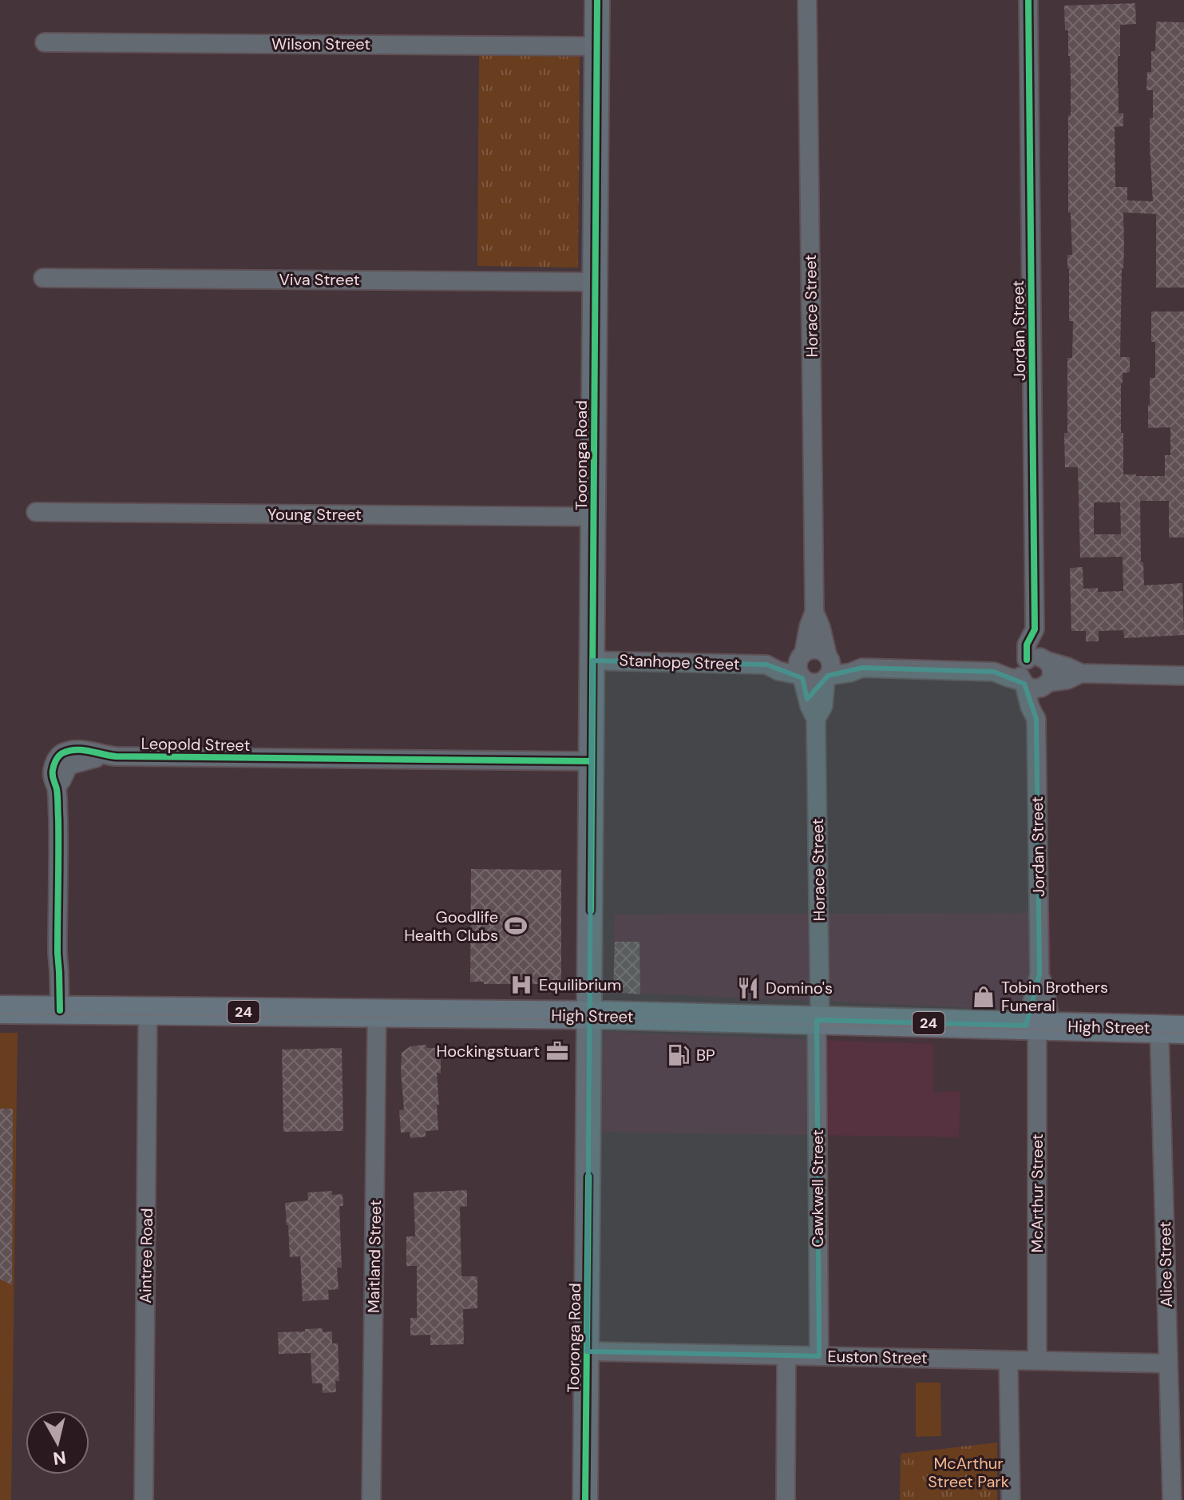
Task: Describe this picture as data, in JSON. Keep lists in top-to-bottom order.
{
  "streets": {
    "main road": ["Tooronga Road", "24", "High Street"],
    "street": [
      "Wilson Street",
      "Viva Street",
      "Horace Street",
      "Jordan Street",
      "Young Street",
      "Stanhope Street",
      "Leopold Street",
      "Cawkwell Street",
      "McArthur Street",
      "Aintree Road",
      "Maitland Street",
      "Alice Street",
      "Euston Street"
    ]
  },
  "crossings": [
    ["Wilson Street", "Tooronga Road"],
    ["Viva Street", "Tooronga Road"],
    ["Horace Street", "Stanhope Street"],
    ["Horace Street", "High Street"],
    ["Horace Street", "Cawkwell Street"],
    ["Jordan Street", "High Street"],
    ["Jordan Street", "McArthur Street"],
    ["Tooronga Road", "Young Street"],
    ["Tooronga Road", "Stanhope Street"],
    ["Tooronga Road", "Leopold Street"],
    ["Tooronga Road", "High Street"],
    ["Tooronga Road", "Euston Street"],
    ["Leopold Street", "High Street"],
    ["High Street", "Cawkwell Street"],
    ["High Street", "McArthur Street"],
    ["High Street", "Aintree Road"],
    ["High Street", "Maitland Street"],
    ["High Street", "Alice Street"],
    ["Cawkwell Street", "Euston Street"],
    ["McArthur Street", "Euston Street"],
    ["Alice Street", "Euston Street"]
  ],
  "parks": ["McArthur Street Park"],
  "places": {
    "sports": ["Goodlife Health Clubs"],
    "hospital": ["Equilibrium"],
    "restaurant": ["Domino's"],
    "shop": ["Tobin Brothers Funeral"],
    "office": ["Hockingstuart"],
    "fuel station": ["BP"]
  },
  "north": "bottom"
}
